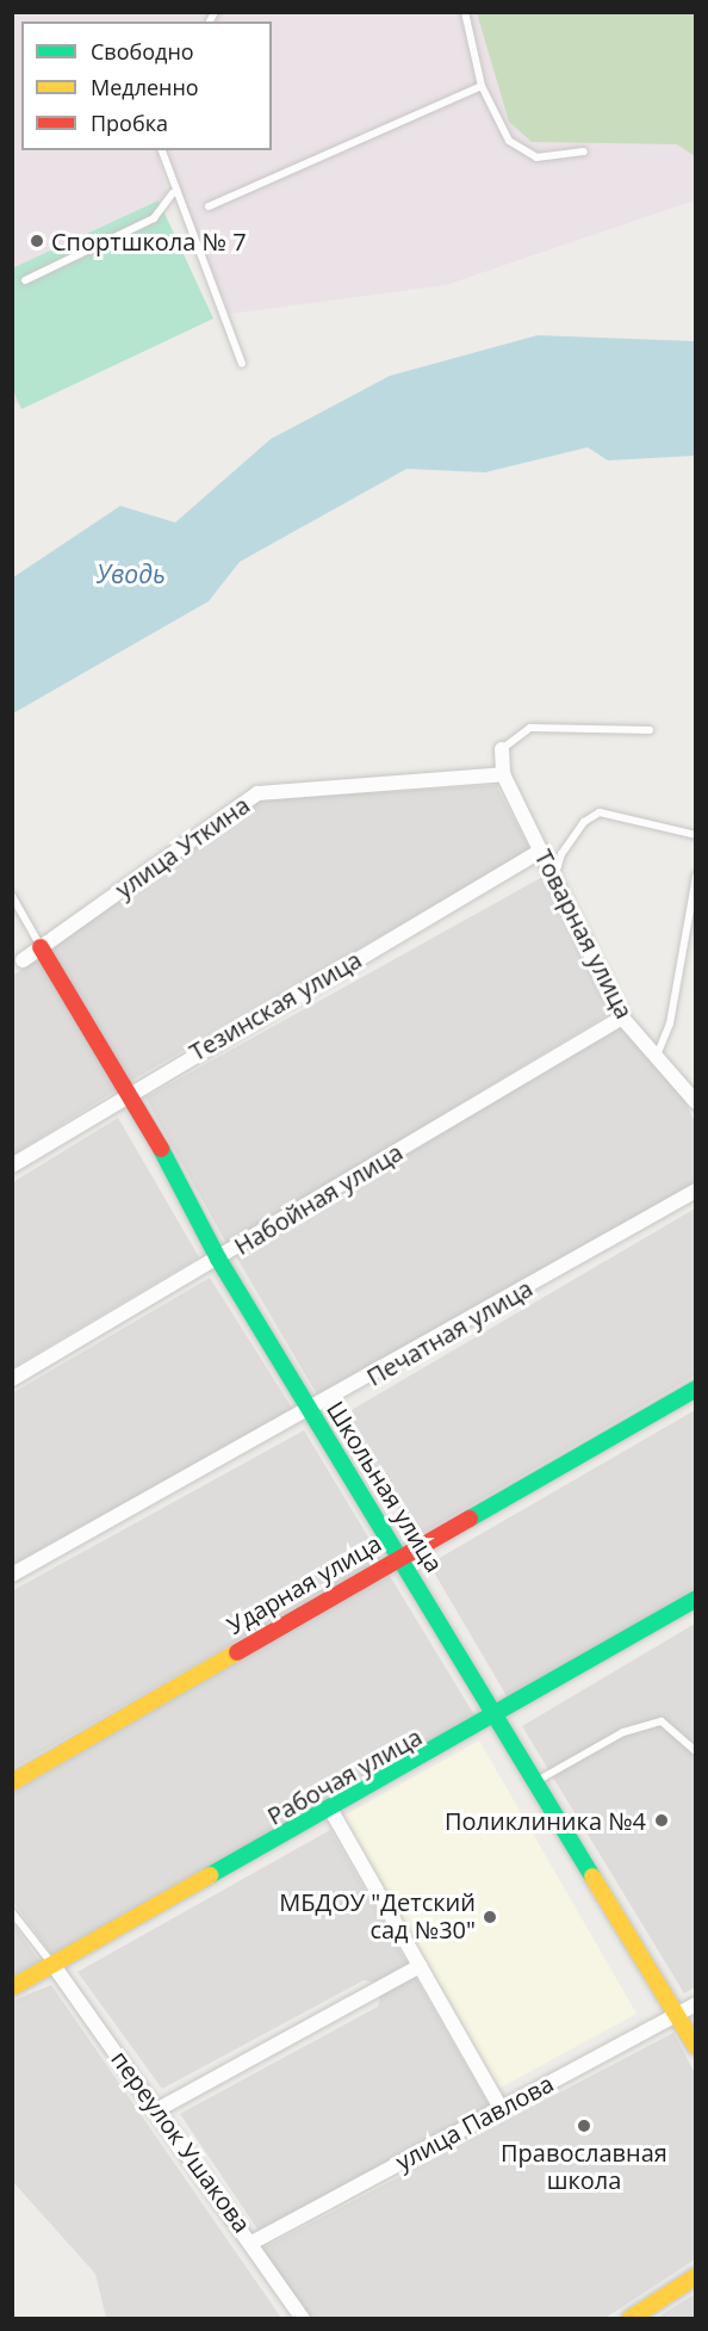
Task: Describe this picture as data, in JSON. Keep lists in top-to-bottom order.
{
  "streets": {
    "street": [
      "улица Уткина",
      "Товарная улица",
      "Тезинская улица",
      "Набойная улица",
      "Печатная улица",
      "Школьная улица",
      "Ударная улица",
      "Рабочая улица",
      "улица Павлова",
      "переулок Ушакова"
    ]
  },
  "crossings": [
    ["улица Уткина", "Товарная улица"],
    ["улица Уткина", "Школьная улица"],
    ["Товарная улица", "Тезинская улица"],
    ["Товарная улица", "Набойная улица"],
    ["Тезинская улица", "Школьная улица"],
    ["Набойная улица", "Школьная улица"],
    ["Печатная улица", "Школьная улица"],
    ["Школьная улица", "Ударная улица"],
    ["Школьная улица", "Рабочая улица"],
    ["Школьная улица", "улица Павлова"],
    ["Рабочая улица", "переулок Ушакова"],
    ["улица Павлова", "переулок Ушакова"]
  ],
  "water": ["Уводь"],
  "places": [
    "Спортшкола № 7",
    "Поликлиника №4",
    "МБДОУ \"Детский сад №30\"",
    "Православная школа"
  ],
  "legend": ["Свободно", "Медленно", "Пробка"]
}
